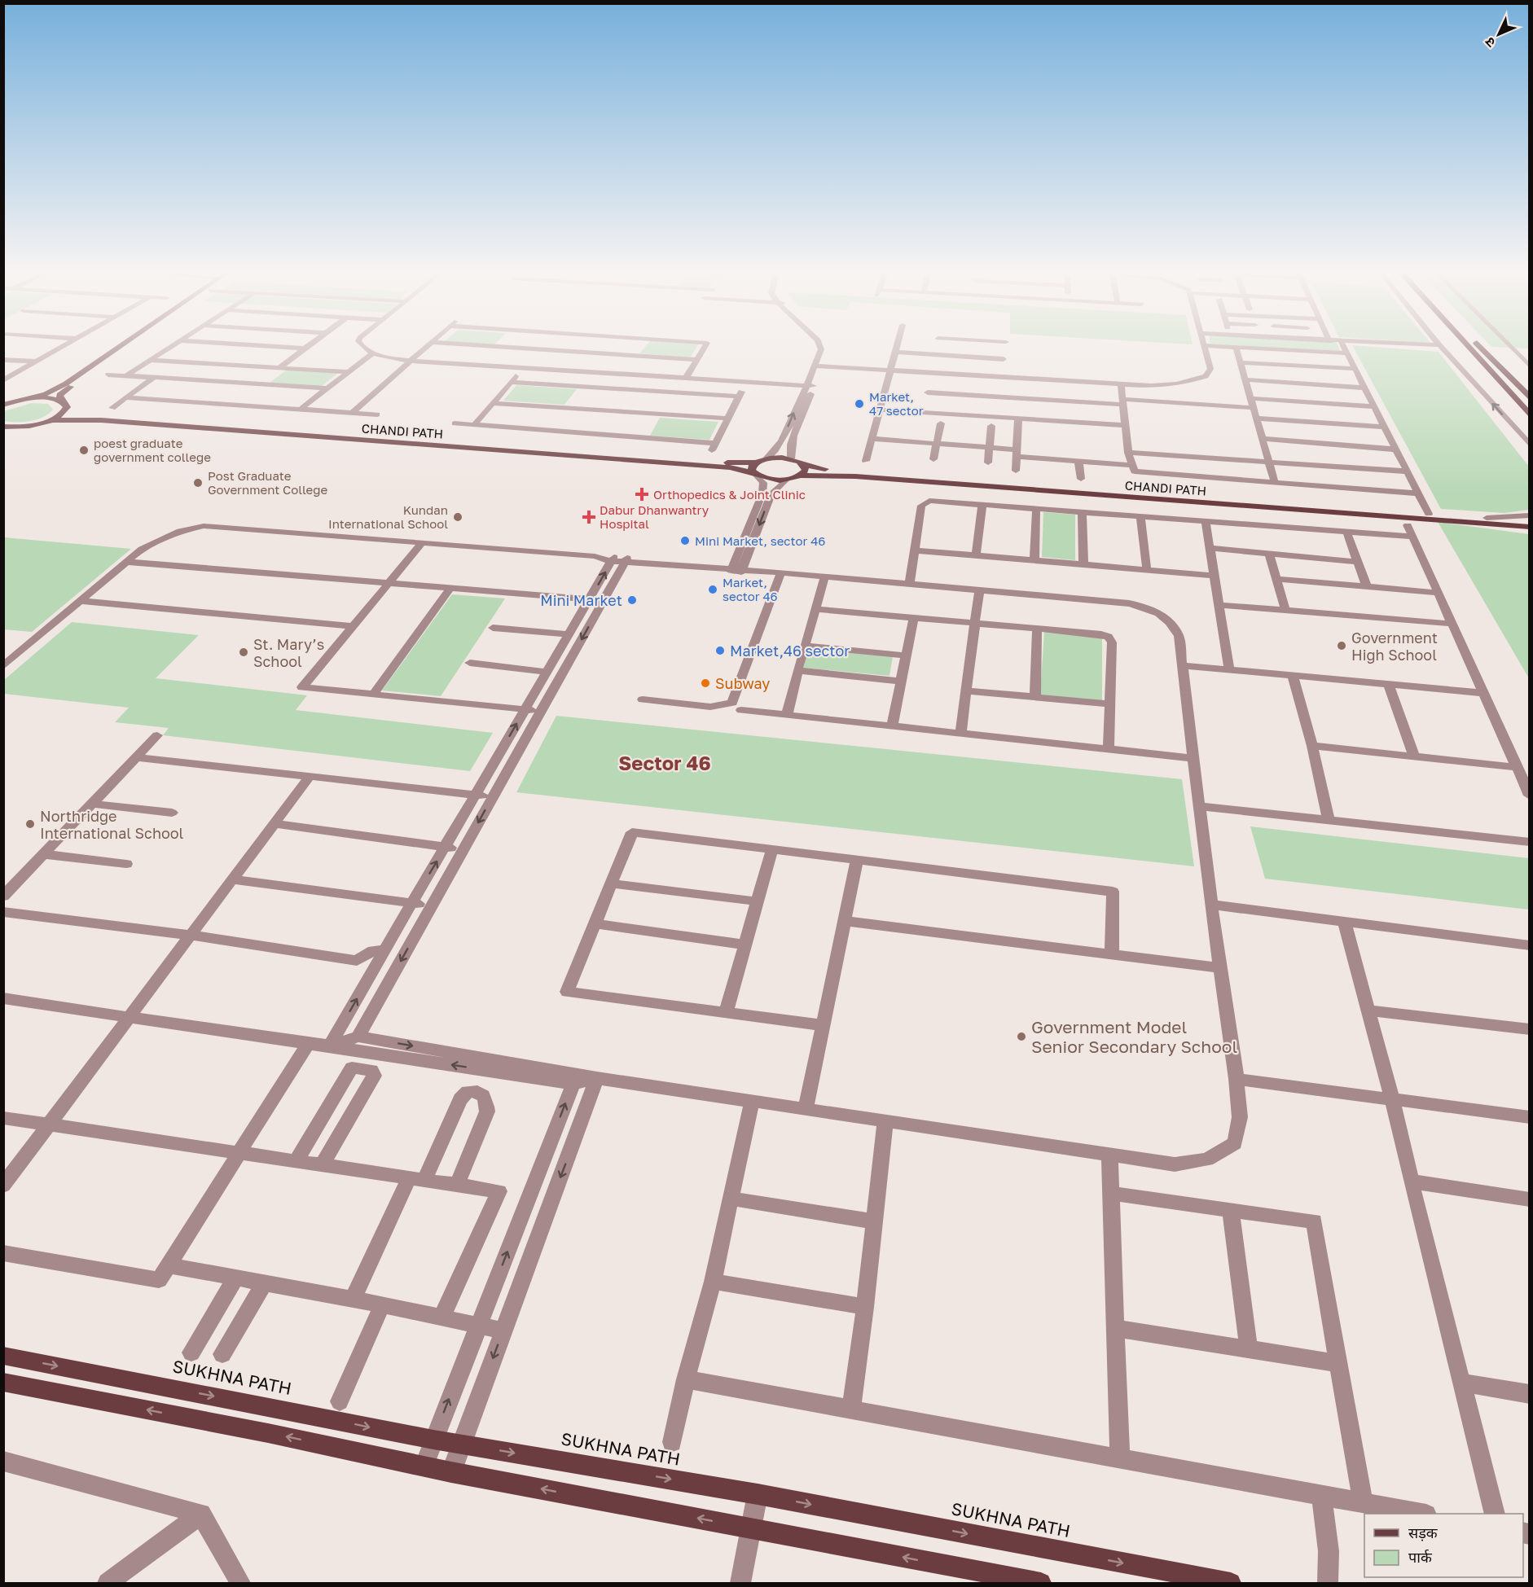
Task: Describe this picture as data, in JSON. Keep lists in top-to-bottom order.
{
  "streets": {
    "main road": ["CHANDI PATH", "SUKHNA PATH"]
  },
  "districts": ["Sector 46"],
  "places": {
    "other": [
      "Market, 47 sector",
      "poest graduate government college",
      "Post Graduate Government College",
      "Kundan International School",
      "Mini Market, sector 46",
      "Market, sector 46",
      "Mini Market",
      "Government High School",
      "Market,46 sector",
      "St. Mary’s School",
      "Subway",
      "Northridge International School",
      "Government Model Senior Secondary School"
    ],
    "health": ["Orthopedics & Joint Clinic", "Dabur Dhanwantry Hospital"]
  },
  "legend": ["सड़क", "पार्क"],
  "north": "bottom left"
}
